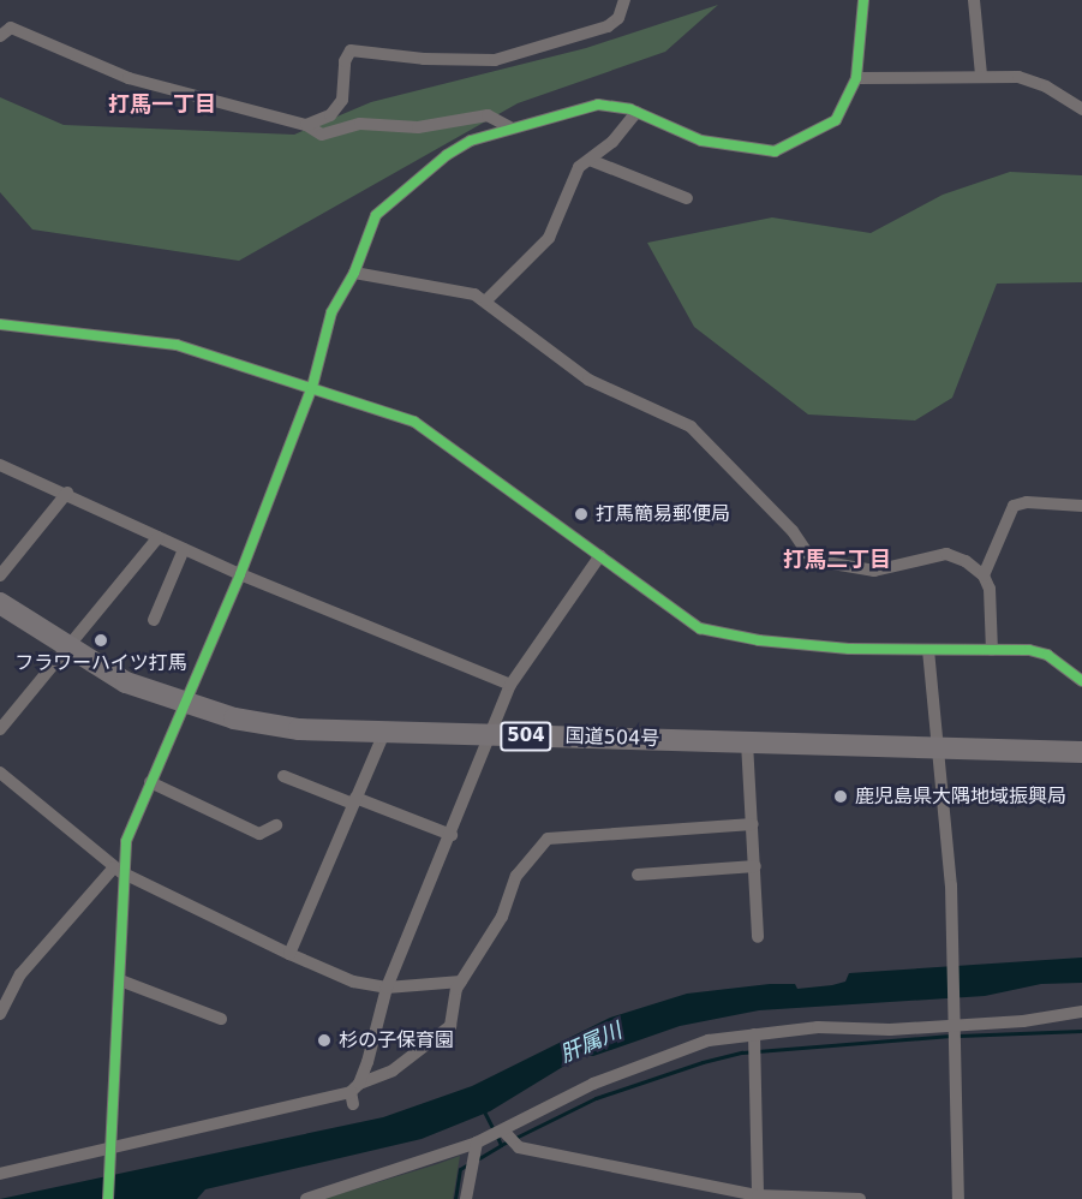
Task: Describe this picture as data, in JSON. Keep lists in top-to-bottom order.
{
  "streets": {
    "highway": ["504", "国道504号"]
  },
  "districts": ["打馬一丁目", "打馬二丁目"],
  "water": ["肝属川"],
  "places": [
    "打馬簡易郵便局",
    "フラワーハイツ打馬",
    "鹿児島県大隅地域振興局",
    "杉の子保育園"
  ]
}
